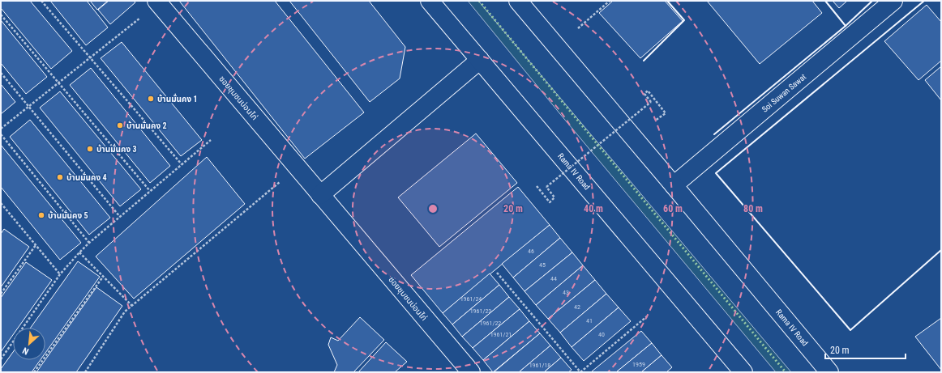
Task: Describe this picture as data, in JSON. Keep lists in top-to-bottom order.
{
  "streets": {
    "street": ["Soi Suwan Sawat", "ซอยชุมชนบ่อนไก่", "Rama IV Road"]
  },
  "crossings": [
    ["Soi Suwan Sawat", "Rama IV Road"]
  ],
  "places": [
    "บ้านมั่นคง 1",
    "บ้านมั่นคง 2",
    "บ้านมั่นคง 3",
    "บ้านมั่นคง 4",
    "บ้านมั่นคง 5"
  ],
  "house_numbers": [
    "46",
    "45",
    "44",
    "43",
    "1961/24",
    "42",
    "1961/23",
    "41",
    "1961/22",
    "1961/21",
    "40",
    "1959",
    "1961/18"
  ],
  "scale_bar": "20 m",
  "north": "bottom left",
  "rings": [
    "20 m",
    "40 m",
    "60 m",
    "80 m"
  ]
}
